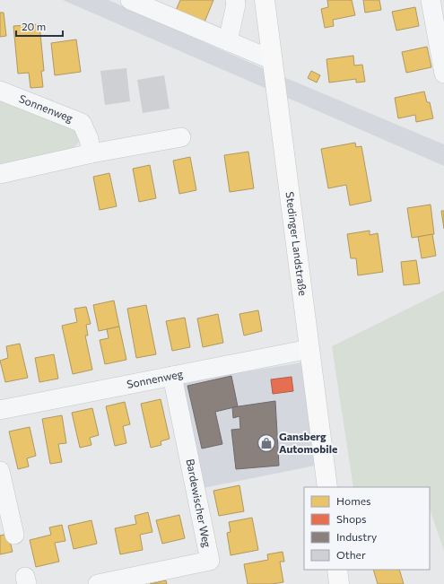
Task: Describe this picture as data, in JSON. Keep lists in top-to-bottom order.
{
  "streets": {
    "main road": ["Stedinger Landstraße"],
    "street": ["Sonnenweg", "Bardewischer Weg"]
  },
  "crossings": [
    ["Sonnenweg", "Stedinger Landstraße"],
    ["Sonnenweg", "Bardewischer Weg"]
  ],
  "places": {
    "shop": ["Gansberg Automobile"]
  },
  "legend": [
    "Homes",
    "Shops",
    "Industry",
    "Other"
  ],
  "scale_bar": "20 m"
}
